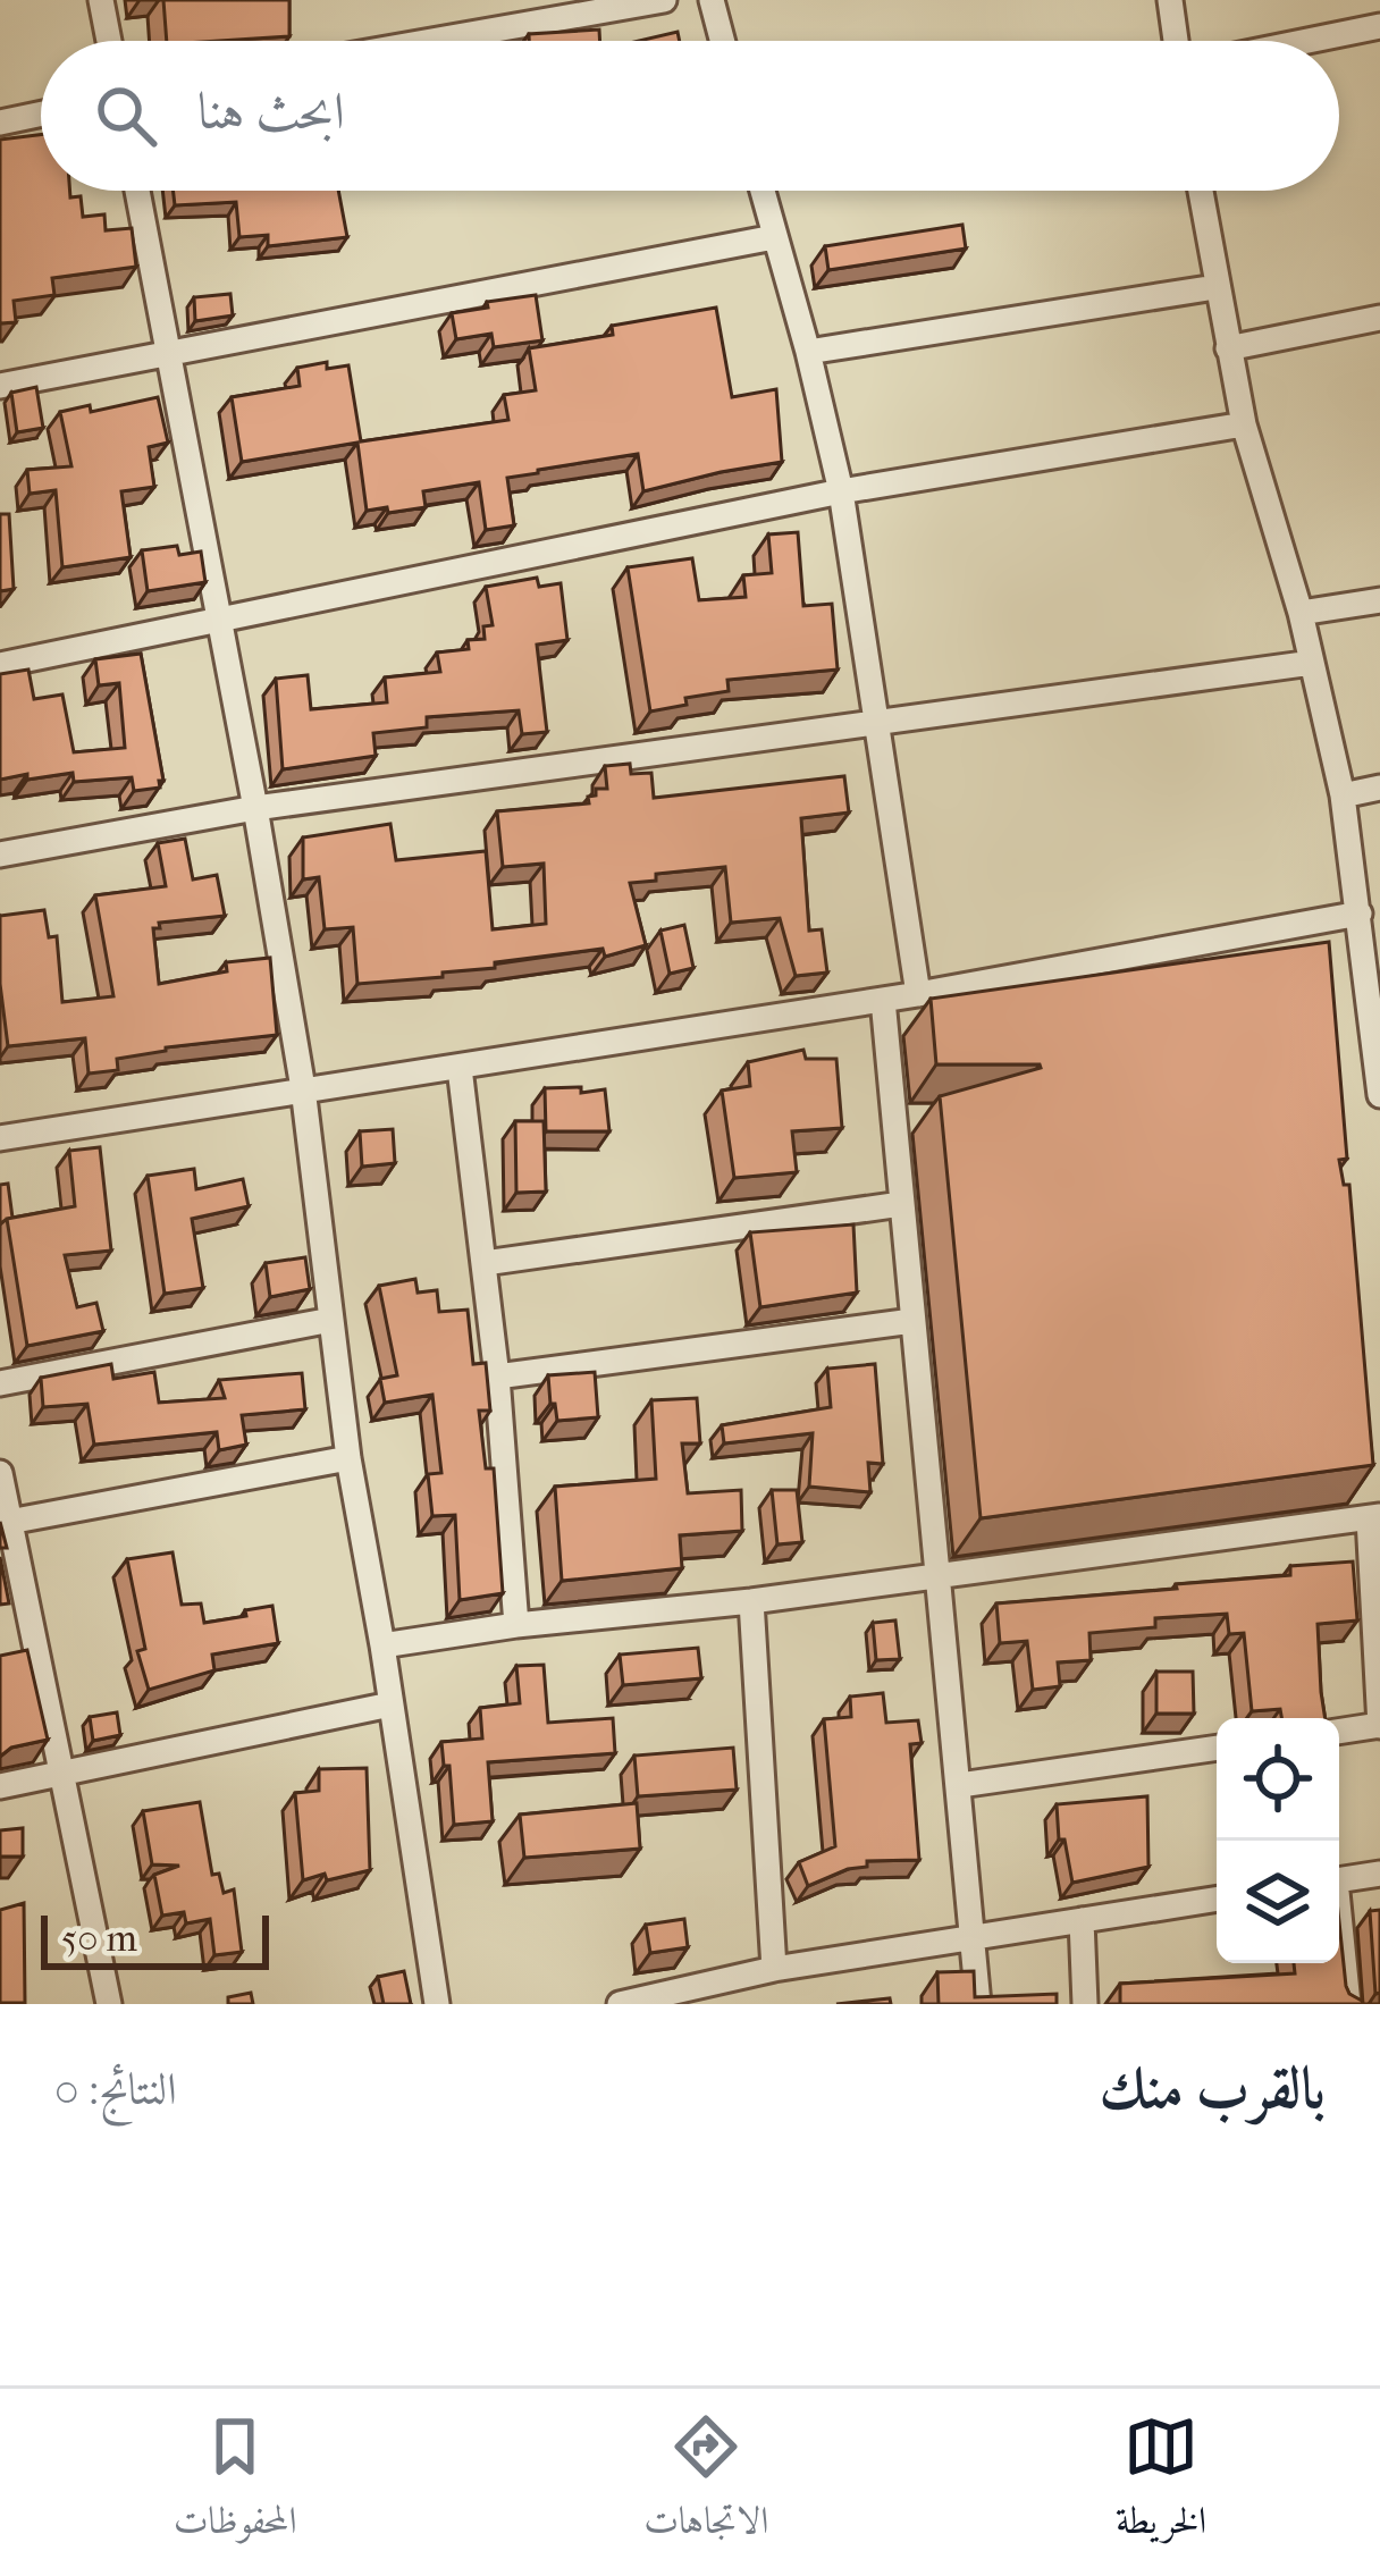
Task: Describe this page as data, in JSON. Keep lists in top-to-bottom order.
{
  "scale_bar": "50 m",
  "page": {
    "search": "ابحث هنا",
    "scale": "50 m",
    "heading": ["بالقرب منك", "النتائج: 0"],
    "nav": ["الخريطة", "الاتجاهات", "المحفوظات"]
  }
}
